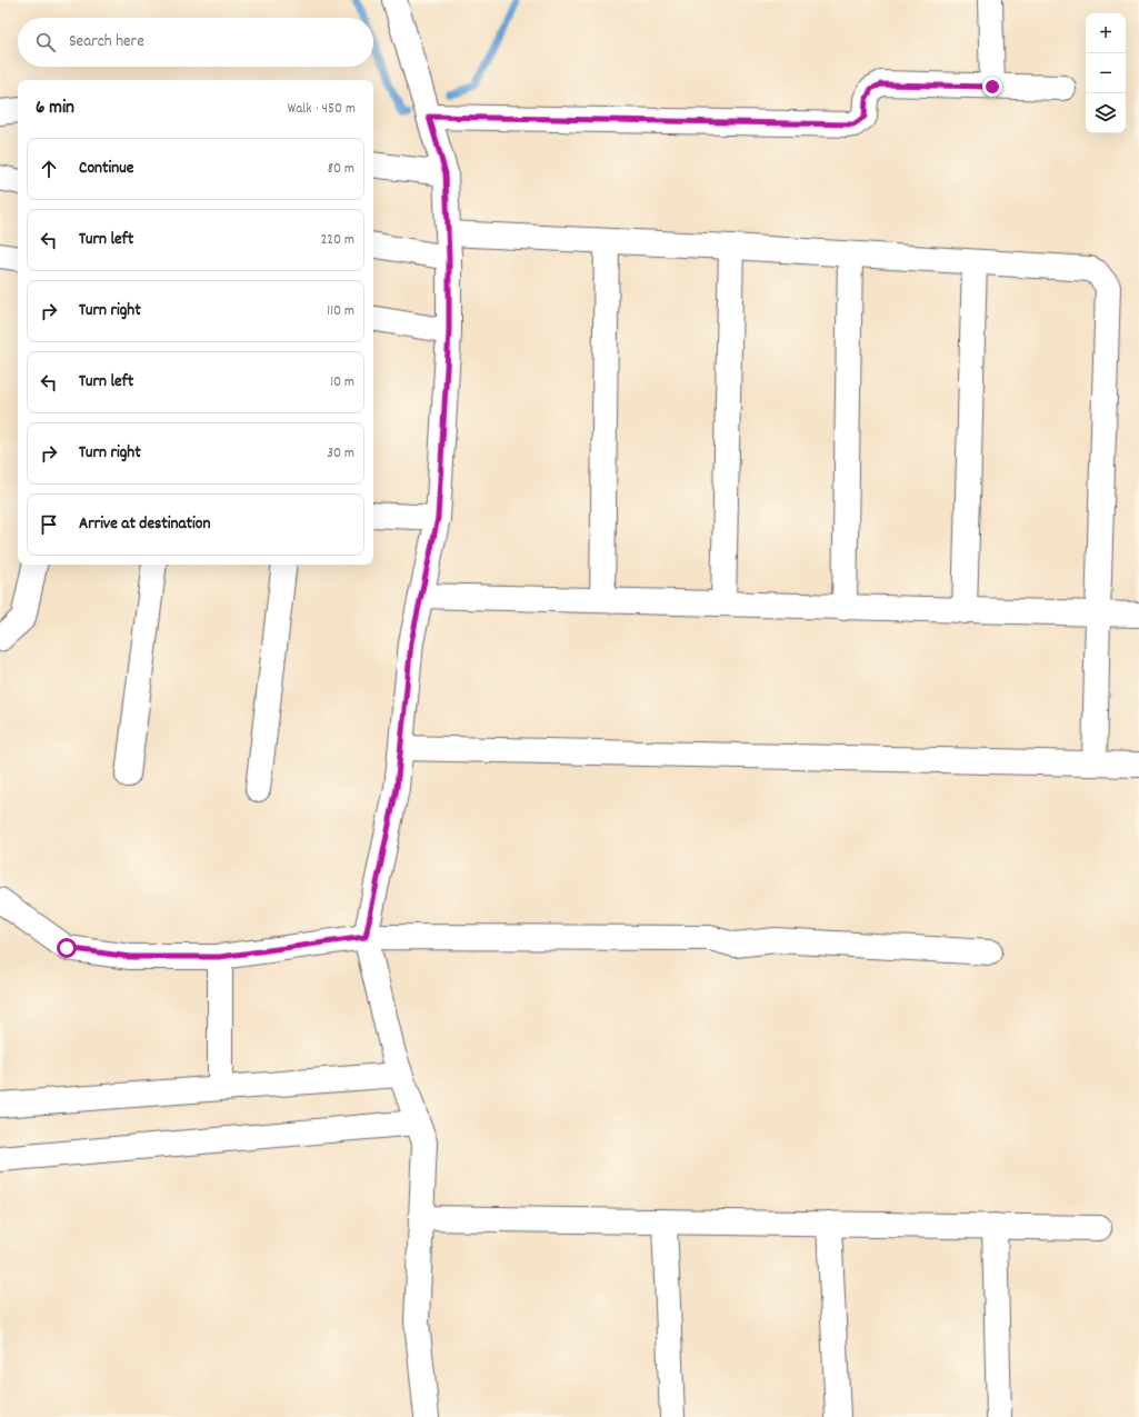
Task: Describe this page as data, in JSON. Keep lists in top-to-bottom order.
{
  "page": {
    "map_buttons": ["+", "−"],
    "search": "Search here",
    "heading": ["6 min", "Walk · 450 m"],
    "list": [
      ["Continue", "80 m"],
      ["Turn left", "220 m"],
      ["Turn right", "110 m"],
      ["Turn left", "10 m"],
      ["Turn right", "30 m"],
      "Arrive at destination"
    ]
  }
}
